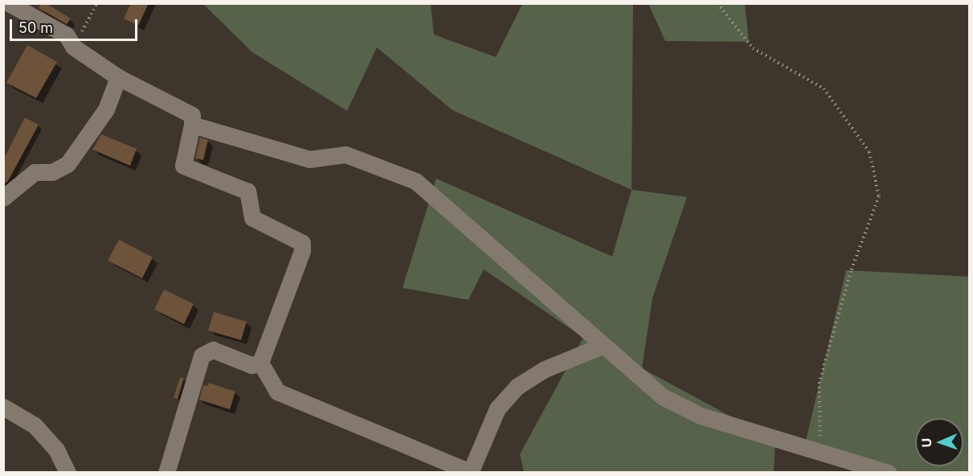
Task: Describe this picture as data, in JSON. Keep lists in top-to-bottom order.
{
  "scale_bar": "50 m",
  "north": "left"
}
